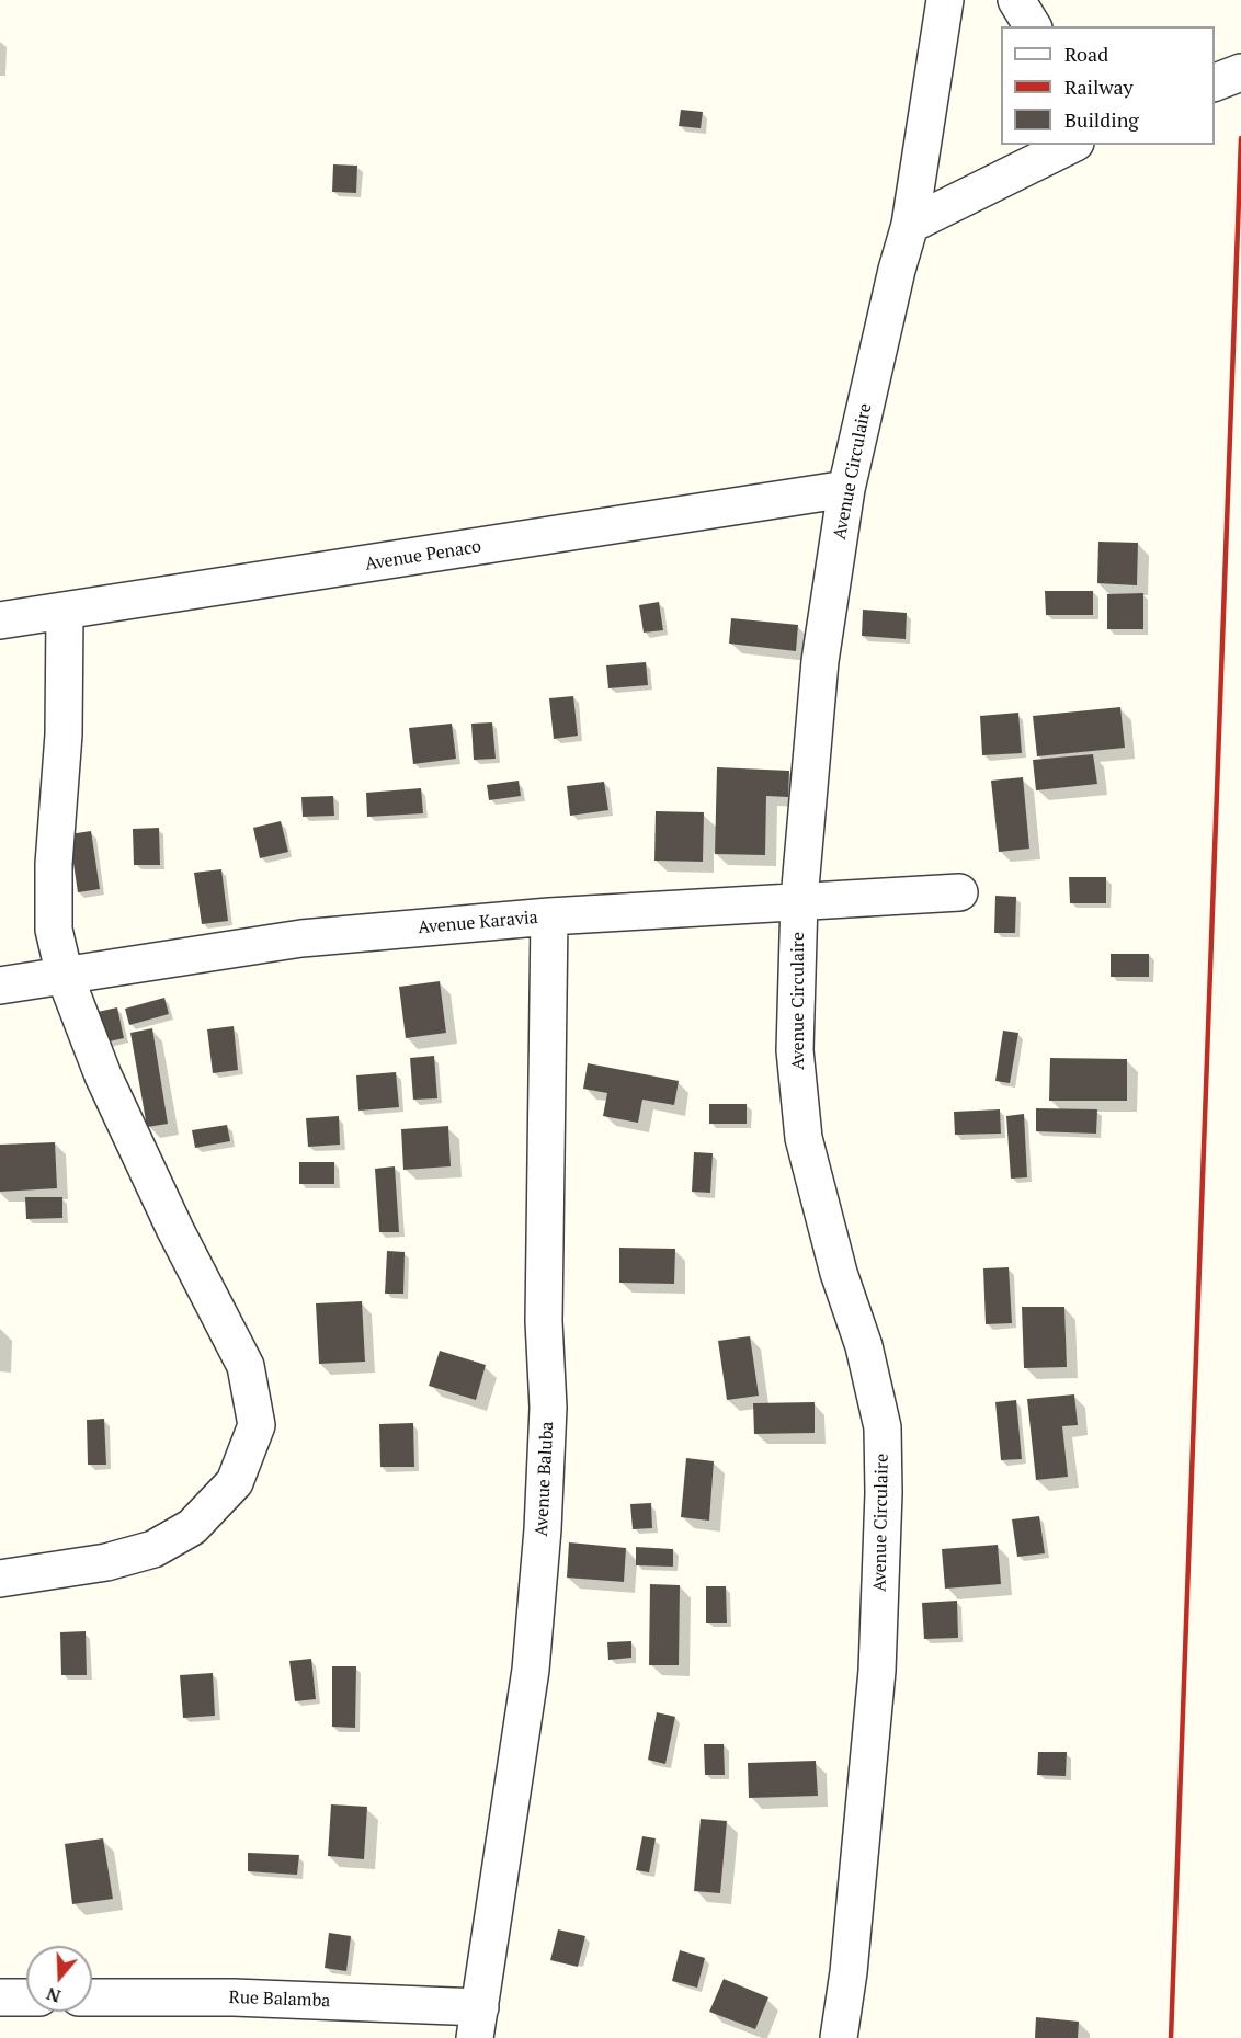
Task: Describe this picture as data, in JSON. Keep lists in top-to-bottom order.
{
  "streets": {
    "street": [
      "Avenue Circulaire",
      "Avenue Penaco",
      "Avenue Karavia",
      "Avenue Baluba",
      "Rue Balamba"
    ]
  },
  "crossings": [
    ["Avenue Circulaire", "Avenue Penaco"],
    ["Avenue Circulaire", "Avenue Karavia"],
    ["Avenue Karavia", "Avenue Baluba"],
    ["Avenue Baluba", "Rue Balamba"]
  ],
  "legend": ["Road", "Railway", "Building"],
  "north": "bottom"
}
